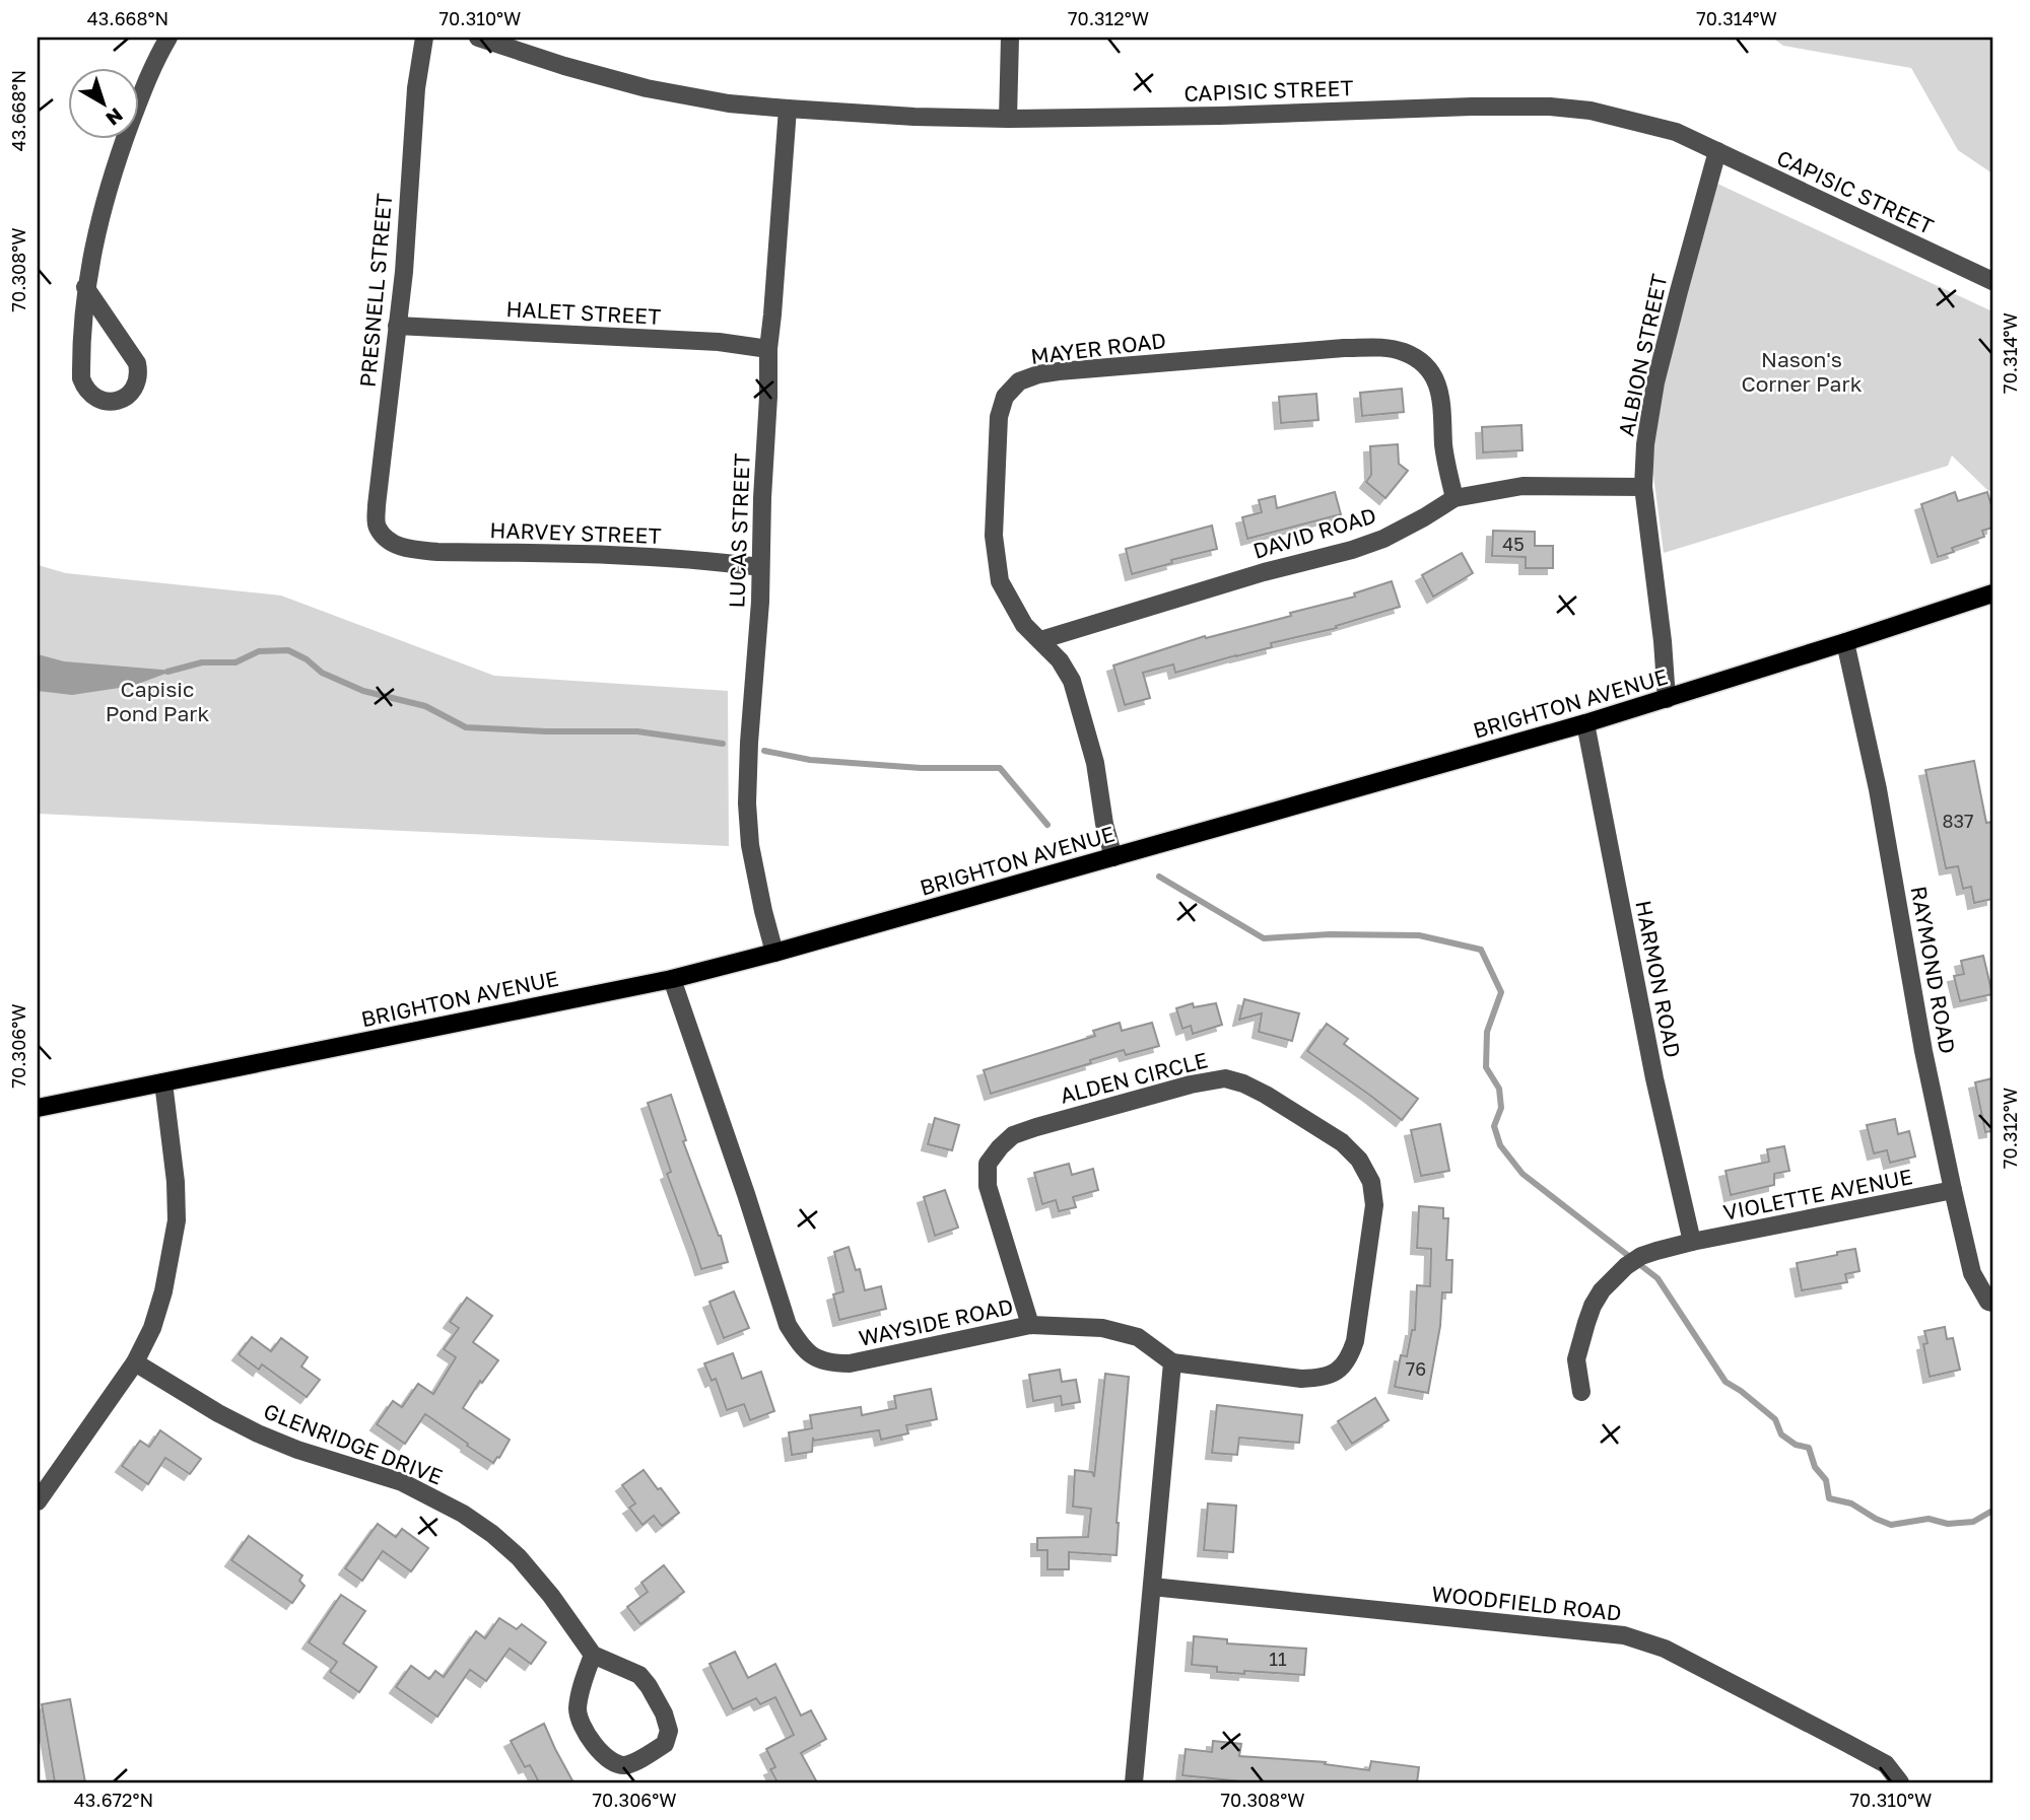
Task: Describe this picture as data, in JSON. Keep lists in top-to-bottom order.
{
  "streets": {
    "main road": ["BRIGHTON AVENUE"],
    "street": [
      "CAPISIC STREET",
      "PRESNELL STREET",
      "HALET STREET",
      "MAYER ROAD",
      "ALBION STREET",
      "LUCAS STREET",
      "HARVEY STREET",
      "DAVID ROAD",
      "RAYMOND ROAD",
      "HARMON ROAD",
      "ALDEN CIRCLE",
      "VIOLETTE AVENUE",
      "WAYSIDE ROAD",
      "GLENRIDGE DRIVE",
      "WOODFIELD ROAD"
    ]
  },
  "crossings": [
    ["CAPISIC STREET", "ALBION STREET"],
    ["CAPISIC STREET", "LUCAS STREET"],
    ["PRESNELL STREET", "HALET STREET"],
    ["PRESNELL STREET", "HARVEY STREET"],
    ["HALET STREET", "LUCAS STREET"],
    ["MAYER ROAD", "DAVID ROAD"],
    ["MAYER ROAD", "BRIGHTON AVENUE"],
    ["ALBION STREET", "DAVID ROAD"],
    ["ALBION STREET", "BRIGHTON AVENUE"],
    ["LUCAS STREET", "HARVEY STREET"],
    ["LUCAS STREET", "BRIGHTON AVENUE"],
    ["BRIGHTON AVENUE", "RAYMOND ROAD"],
    ["BRIGHTON AVENUE", "HARMON ROAD"],
    ["BRIGHTON AVENUE", "WAYSIDE ROAD"],
    ["RAYMOND ROAD", "VIOLETTE AVENUE"],
    ["HARMON ROAD", "VIOLETTE AVENUE"],
    ["ALDEN CIRCLE", "WAYSIDE ROAD"]
  ],
  "parks": ["Nason's Corner Park", "Capisic Pond Park"],
  "house_numbers": [
    "45",
    "837",
    "76",
    "11"
  ],
  "north": "bottom right",
  "coordinates": [
    "43.668°N",
    "70.310°W",
    "70.312°W",
    "70.314°W",
    "70.308°W",
    "70.306°W",
    "43.672°N"
  ]
}
